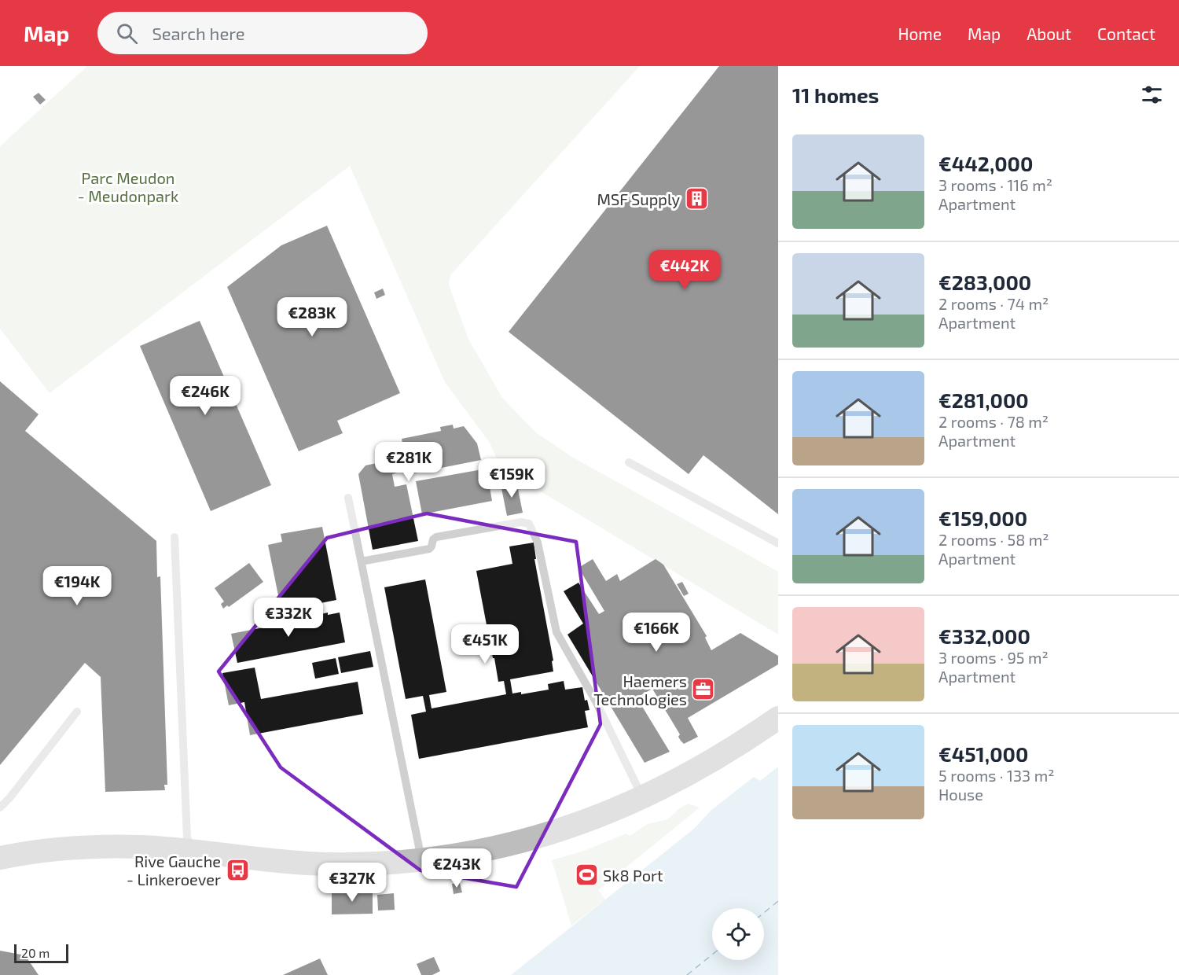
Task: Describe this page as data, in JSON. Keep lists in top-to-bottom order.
{
  "parks": ["Parc Meudon - Meudonpark"],
  "places": {
    "building": ["MSF Supply"],
    "office": ["Haemers Technologies"],
    "bus stop": ["Rive Gauche - Linkeroever"],
    "sports": ["Sk8 Port"]
  },
  "scale_bar": "20 m",
  "page": {
    "header": "Map",
    "search": "Search here",
    "nav": [
      "Home",
      "Map",
      "About",
      "Contact"
    ],
    "heading": "11 homes",
    "list": [
      {
        "name": "€442,000",
        "note": "3 rooms · 116 m² · Apartment"
      },
      {
        "name": "€283,000",
        "note": "2 rooms · 74 m² · Apartment"
      },
      {
        "name": "€281,000",
        "note": "2 rooms · 78 m² · Apartment"
      },
      {
        "name": "€159,000",
        "note": "2 rooms · 58 m² · Apartment"
      },
      {
        "name": "€332,000",
        "note": "3 rooms · 95 m² · Apartment"
      },
      {
        "name": "€451,000",
        "note": "5 rooms · 133 m² · House"
      }
    ],
    "price": [
      "€442K",
      "€283K",
      "€246K",
      "€281K",
      "€159K",
      "€194K",
      "€332K",
      "€166K",
      "€451K",
      "€243K",
      "€327K"
    ],
    "scale": "20 m"
  }
}
